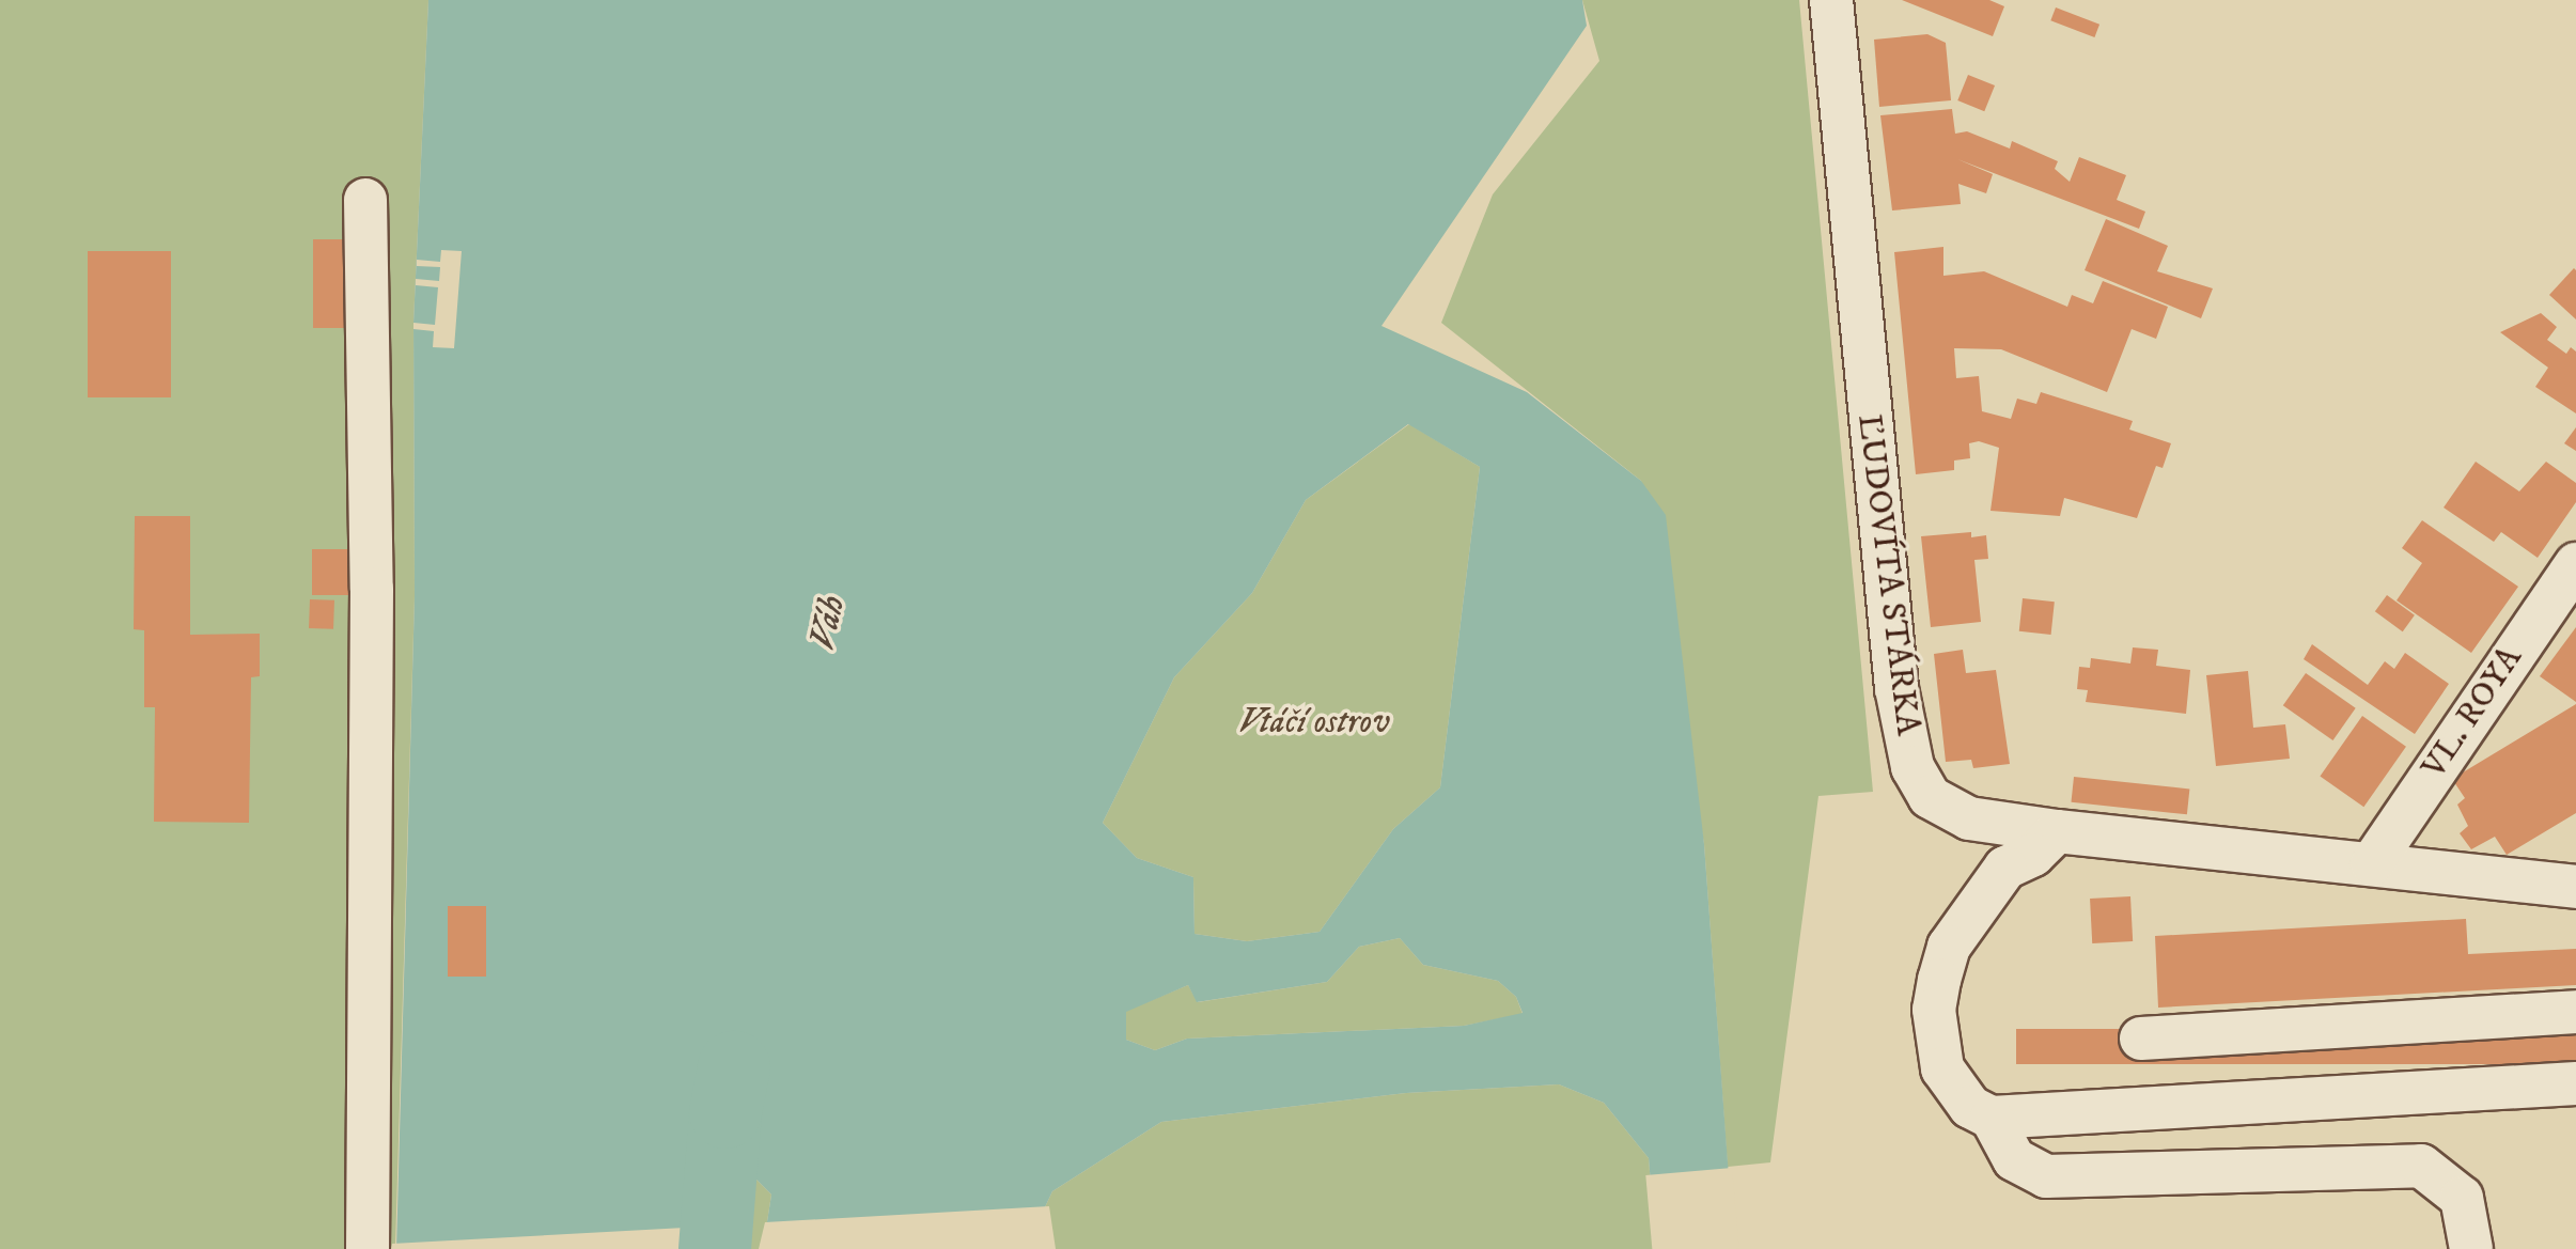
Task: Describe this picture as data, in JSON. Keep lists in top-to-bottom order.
{
  "streets": {
    "street": ["ĽUDOVÍTA STÁRKA", "VL. ROYA"]
  },
  "crossings": [
    ["ĽUDOVÍTA STÁRKA", "VL. ROYA"]
  ],
  "water": ["Váh"],
  "parks": ["Vtáčí ostrov"]
}
